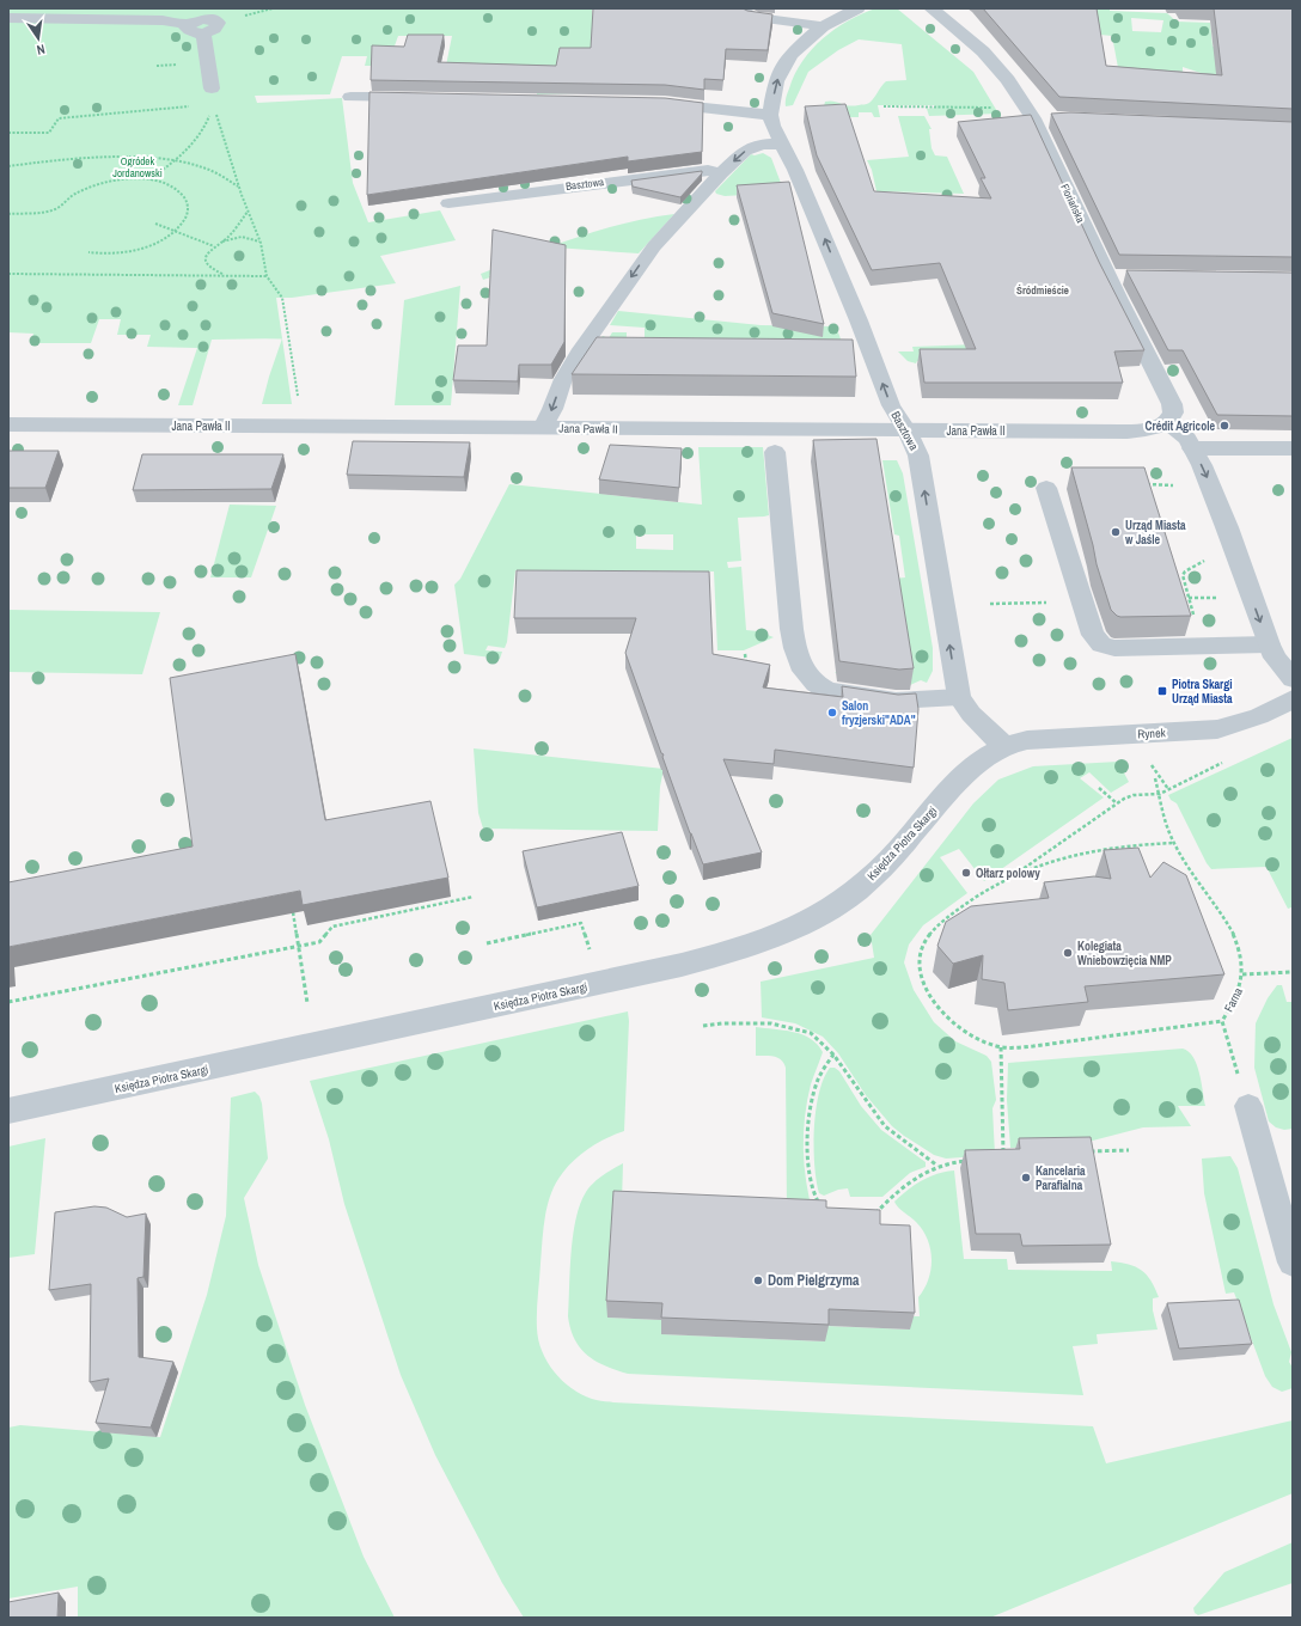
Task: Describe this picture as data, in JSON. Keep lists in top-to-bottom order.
{
  "streets": {
    "street": [
      "Basztowa",
      "Floriańska",
      "Jana Pawła II",
      "Rynek",
      "Księdza Piotra Skargi"
    ],
    "path": ["Farna"]
  },
  "crossings": [
    ["Basztowa", "Jana Pawła II"],
    ["Basztowa", "Rynek"],
    ["Basztowa", "Księdza Piotra Skargi"],
    ["Floriańska", "Jana Pawła II"],
    ["Rynek", "Księdza Piotra Skargi"]
  ],
  "one_way": ["Basztowa"],
  "districts": ["Śródmieście"],
  "parks": ["Ogródek Jordanowski"],
  "places": {
    "other": [
      "Crédit Agricole",
      "Urząd Miasta w Jaśle",
      "Salon fryzjerski\"ADA\"",
      "Ołtarz polowy",
      "Kolegiata Wniebowzięcia NMP",
      "Kancelaria Parafialna",
      "Dom Pielgrzyma"
    ],
    "transit": ["Piotra Skargi Urząd Miasta"]
  },
  "north": "bottom"
}
